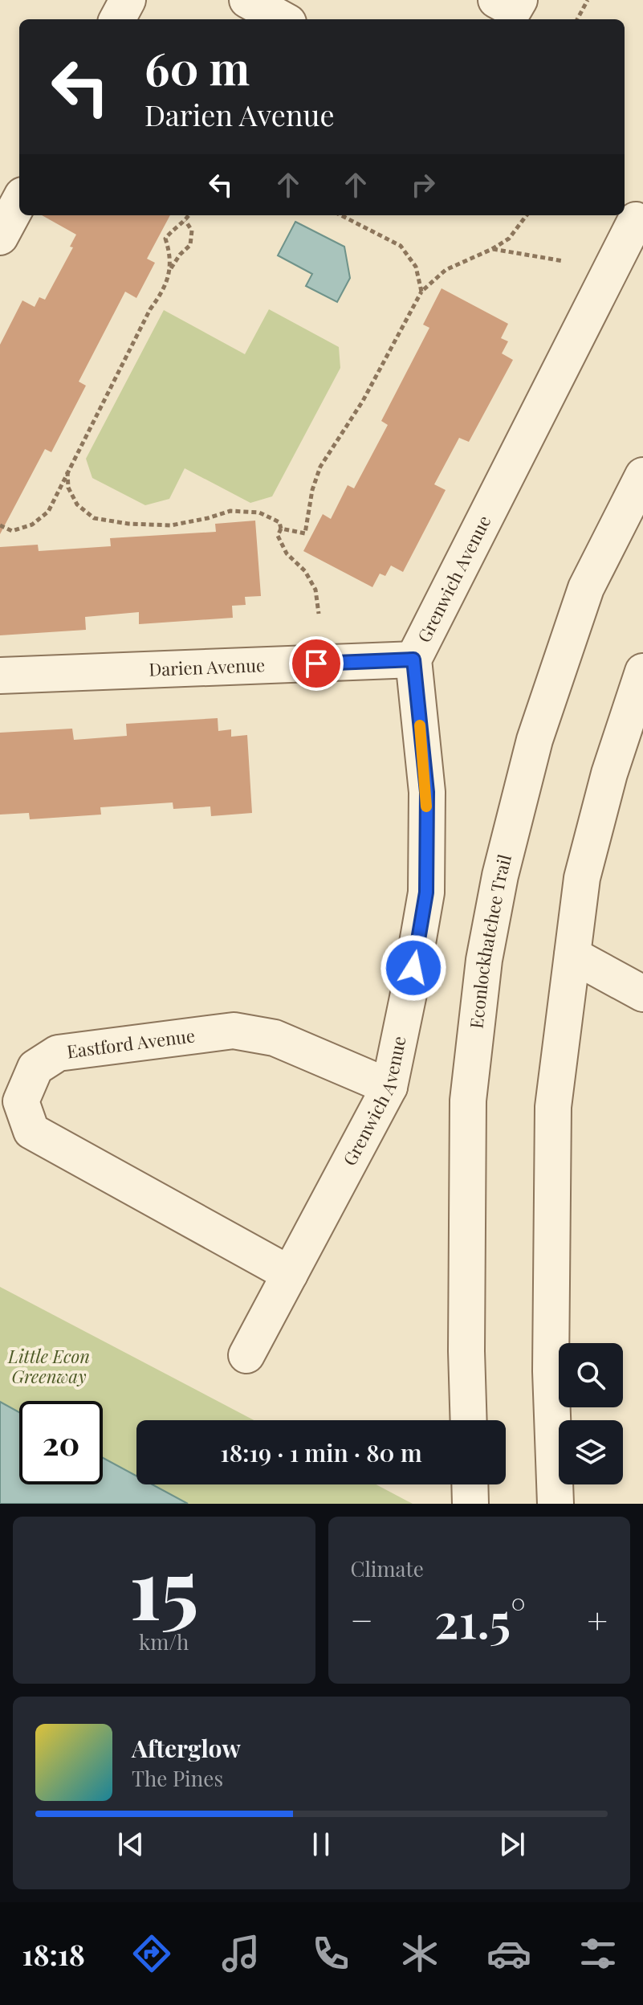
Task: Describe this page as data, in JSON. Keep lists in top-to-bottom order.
{
  "streets": {
    "street": [
      "Grenwich Avenue",
      "Darien Avenue",
      "Econlockhatchee Trail",
      "Eastford Avenue"
    ]
  },
  "crossings": [
    ["Grenwich Avenue", "Darien Avenue"],
    ["Grenwich Avenue", "Eastford Avenue"]
  ],
  "parks": ["Little Econ Greenway"],
  "page": {
    "turn": ["60 m", "Darien Avenue"],
    "limit": "20",
    "trip": "18:19 · 1 min · 80 m",
    "tile": [
      ["15", "km/h"],
      "Climate"
    ],
    "heat": ["−", "21.5°", "+"],
    "song": ["Afterglow", "The Pines"],
    "tabs": "18:18"
  }
}
